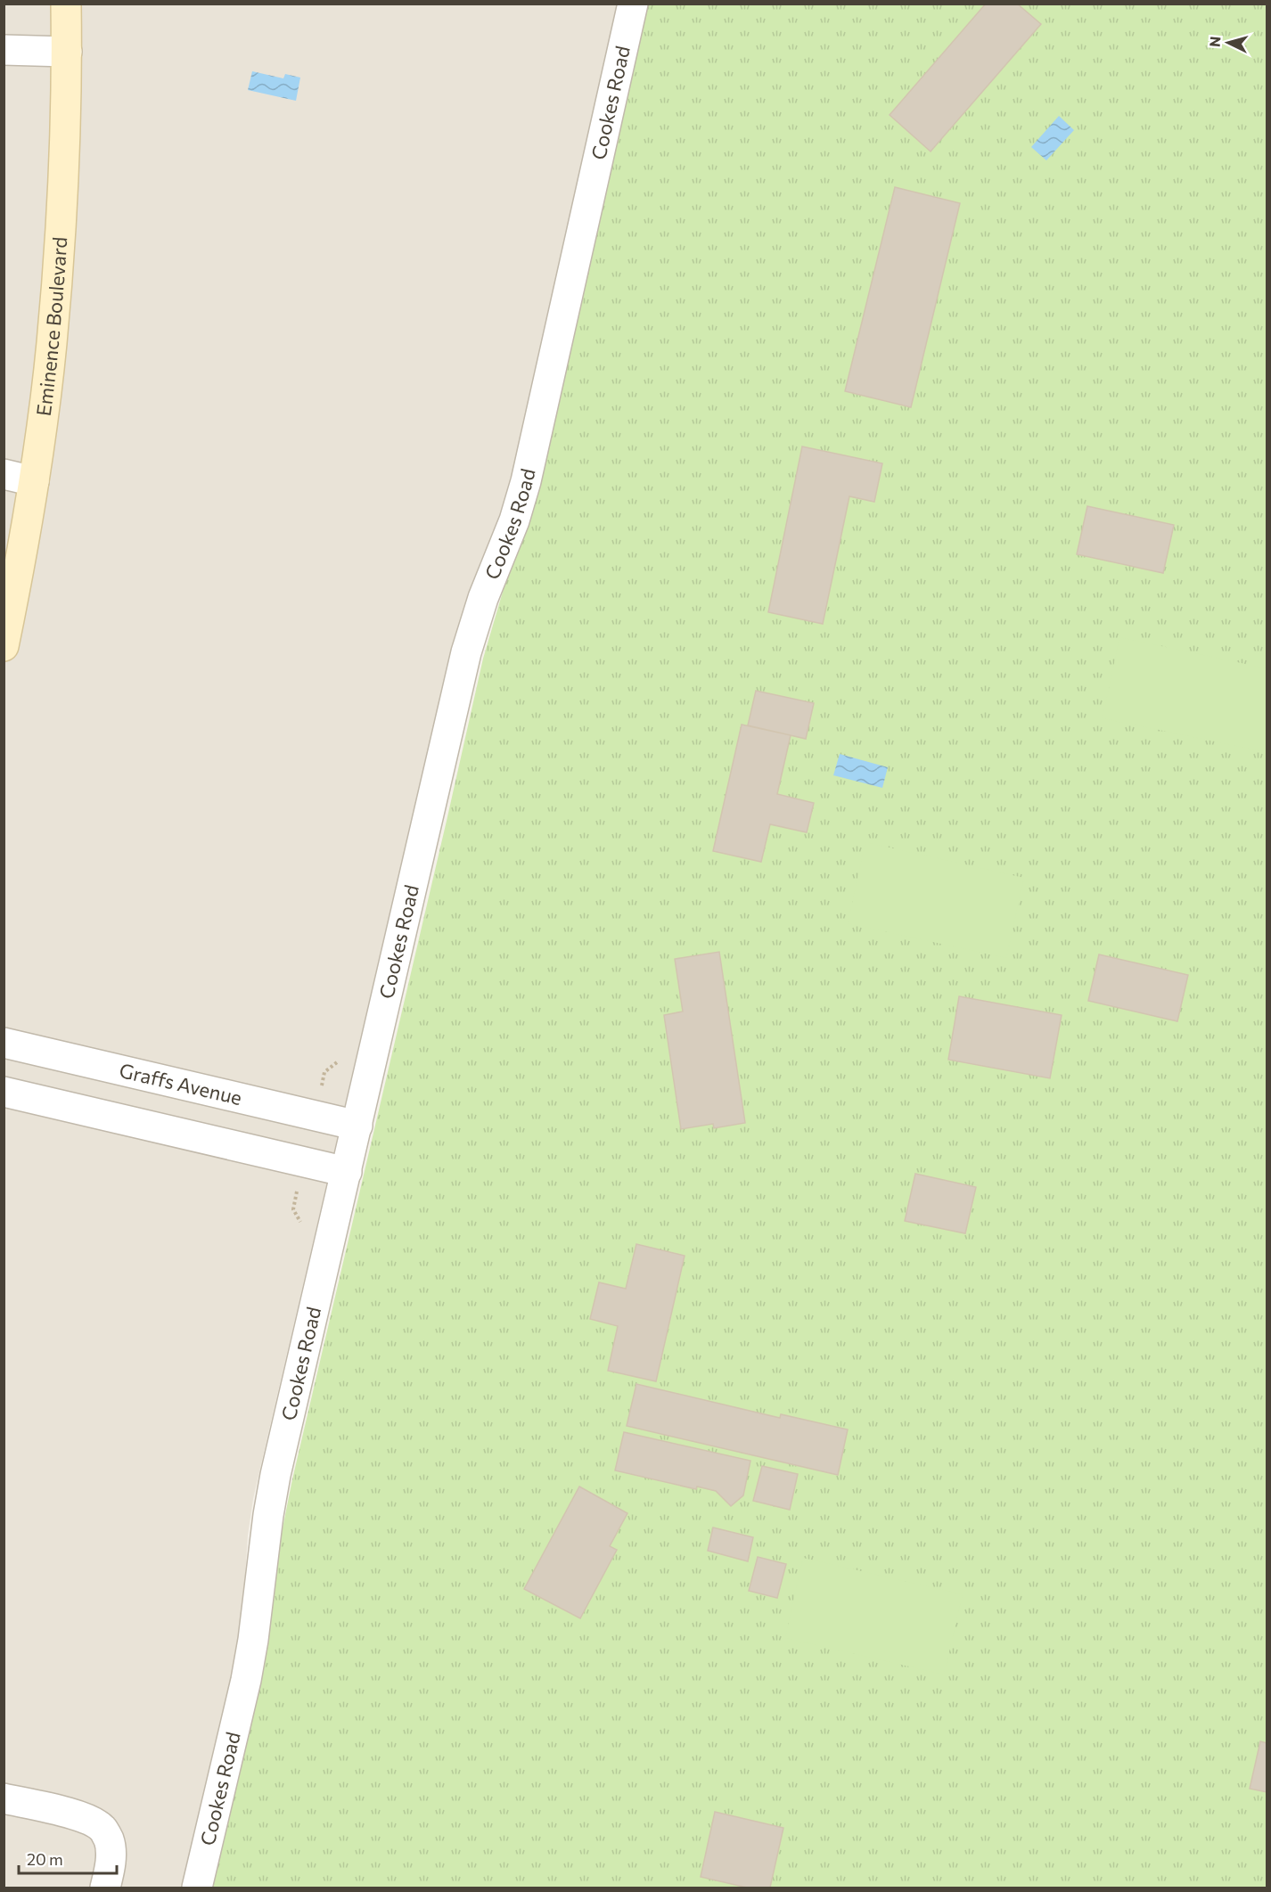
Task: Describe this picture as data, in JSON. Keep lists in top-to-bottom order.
{
  "streets": {
    "street": ["Cookes Road", "Eminence Boulevard", "Graffs Avenue"]
  },
  "crossings": [
    ["Cookes Road", "Graffs Avenue"]
  ],
  "scale_bar": "20 m",
  "north": "left"
}
